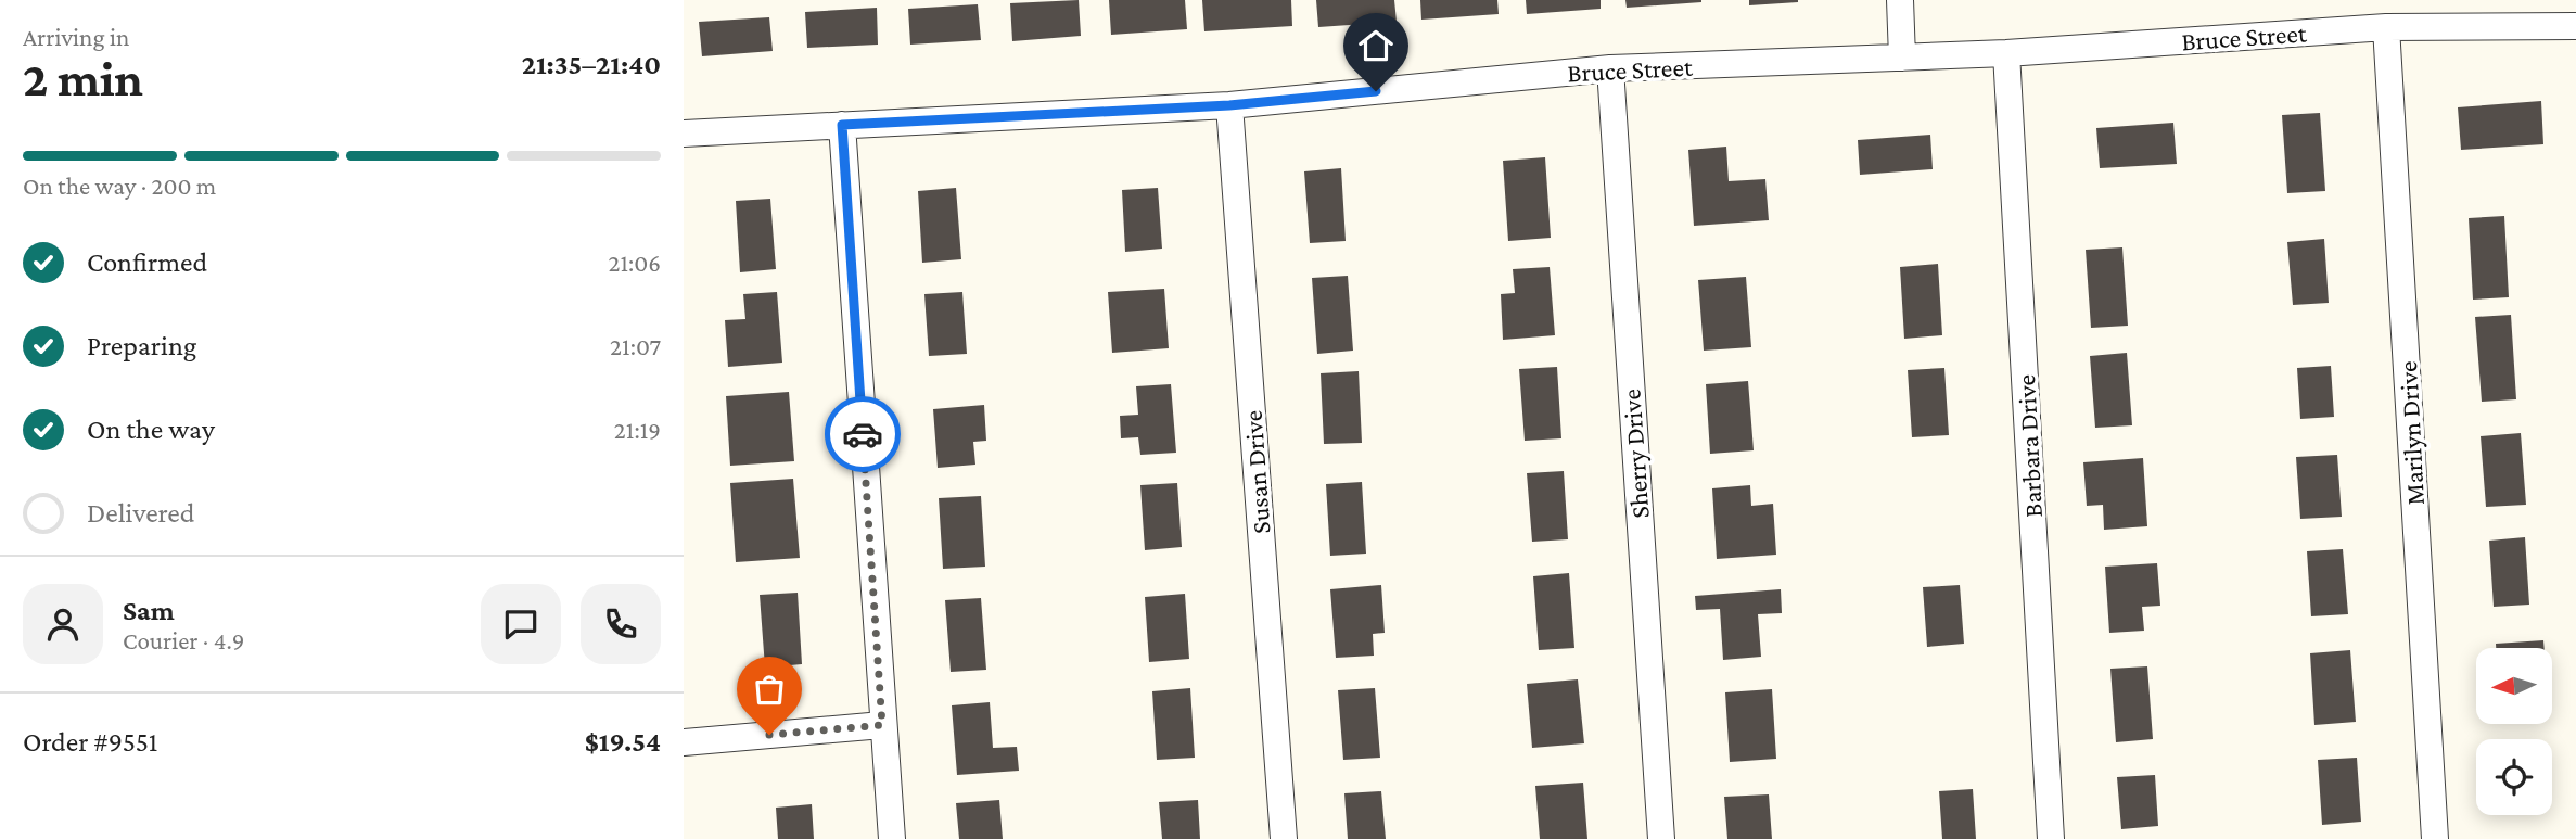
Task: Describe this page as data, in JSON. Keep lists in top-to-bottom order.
{
  "streets": {
    "street": [
      "Bruce Street",
      "Marilyn Drive",
      "Barbara Drive",
      "Sherry Drive",
      "Susan Drive"
    ]
  },
  "crossings": [
    ["Bruce Street", "Marilyn Drive"],
    ["Bruce Street", "Barbara Drive"],
    ["Bruce Street", "Sherry Drive"],
    ["Bruce Street", "Susan Drive"]
  ],
  "north": "left",
  "page": {
    "heading": ["2 min", "Arriving in", "21:35–21:40"],
    "panel": [
      "Sam",
      "Courier · 4.9",
      "Order #9551",
      "$19.54"
    ],
    "bar": "On the way · 200 m",
    "list": [
      ["Confirmed", "21:06"],
      ["Preparing", "21:07"],
      ["On the way", "21:19"],
      "Delivered"
    ]
  }
}
